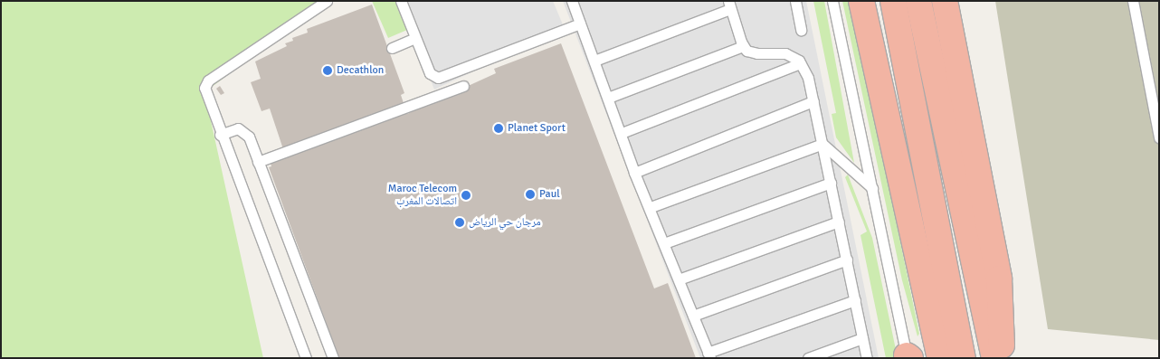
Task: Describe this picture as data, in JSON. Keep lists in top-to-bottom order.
{
  "places": [
    "Decathlon",
    "Planet Sport",
    "Paul",
    "Maroc Telecom اتصالات المغرب",
    "مرجان حي الرياض"
  ]
}
